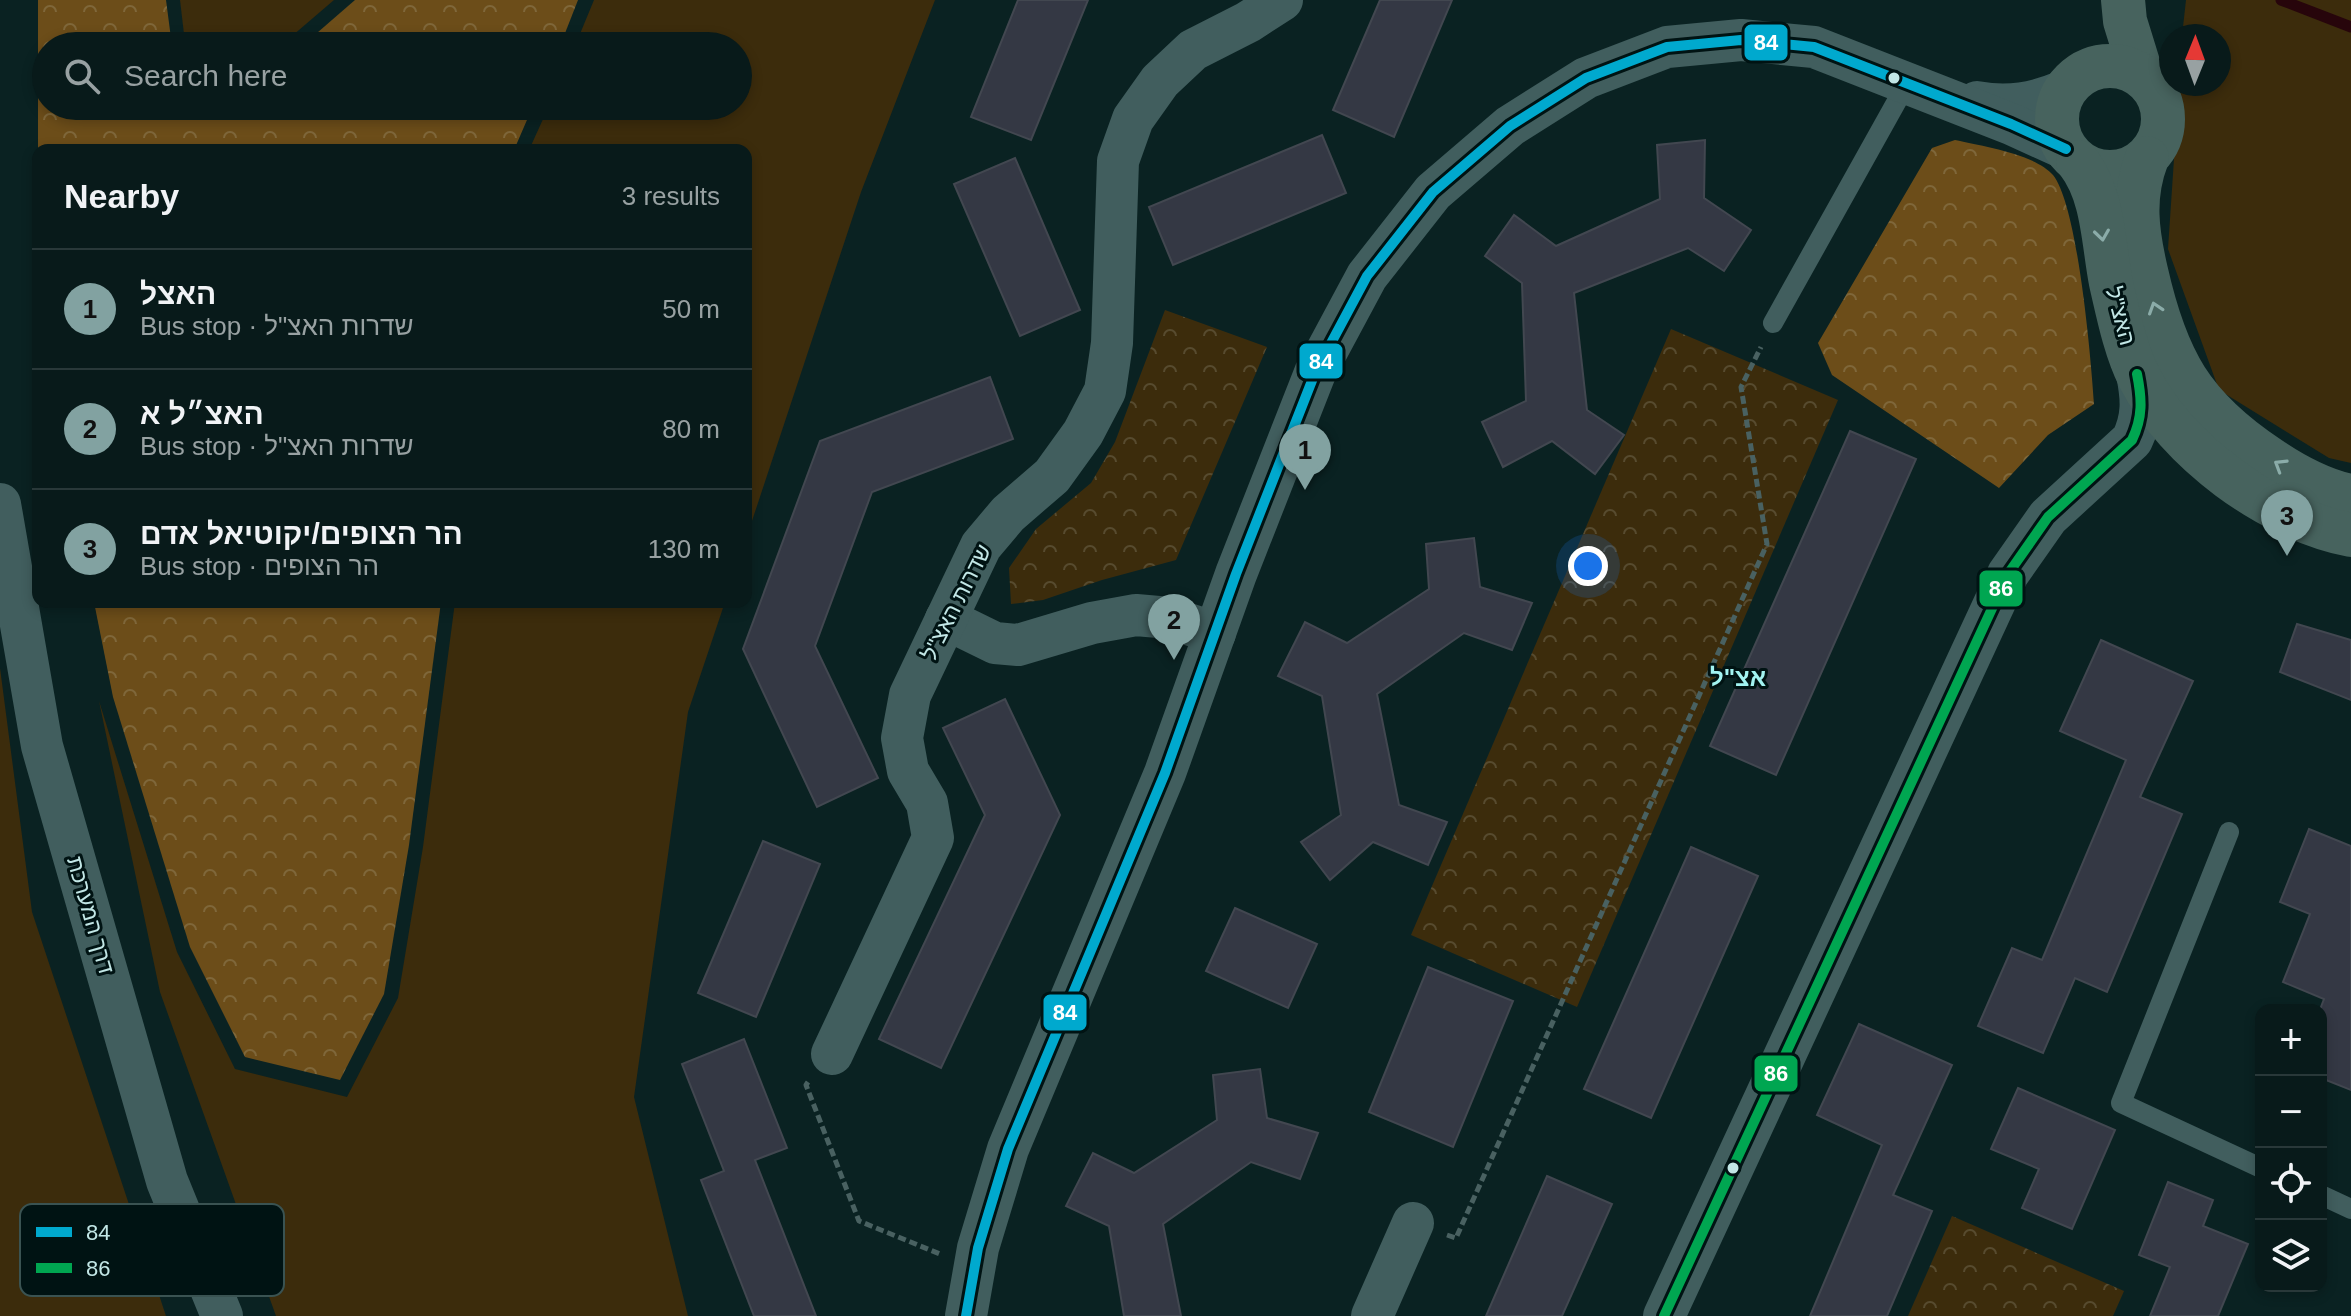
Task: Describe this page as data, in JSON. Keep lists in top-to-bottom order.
{
  "streets": {
    "street": ["האצ\"ל", "שדרות האצ\"ל", "דרך המערכת"]
  },
  "districts": ["אצ\"ל"],
  "lines": ["transit line 84", "transit line 86"],
  "legend": ["84", "86"],
  "north": "top",
  "page": {
    "search": "Search here",
    "heading": ["Nearby", "3 results"],
    "list": [
      {
        "mark": "1",
        "name": "האצל",
        "note": "Bus stop · שדרות האצ\"ל",
        "value": "50 m"
      },
      {
        "mark": "2",
        "name": "האצ״ל א",
        "note": "Bus stop · שדרות האצ\"ל",
        "value": "80 m"
      },
      {
        "mark": "3",
        "name": "הר הצופים/יקוטיאל אדם",
        "note": "Bus stop · הר הצופים",
        "value": "130 m"
      }
    ],
    "pins": ["1", "3", "2"],
    "map_buttons": ["+", "−"]
  }
}
